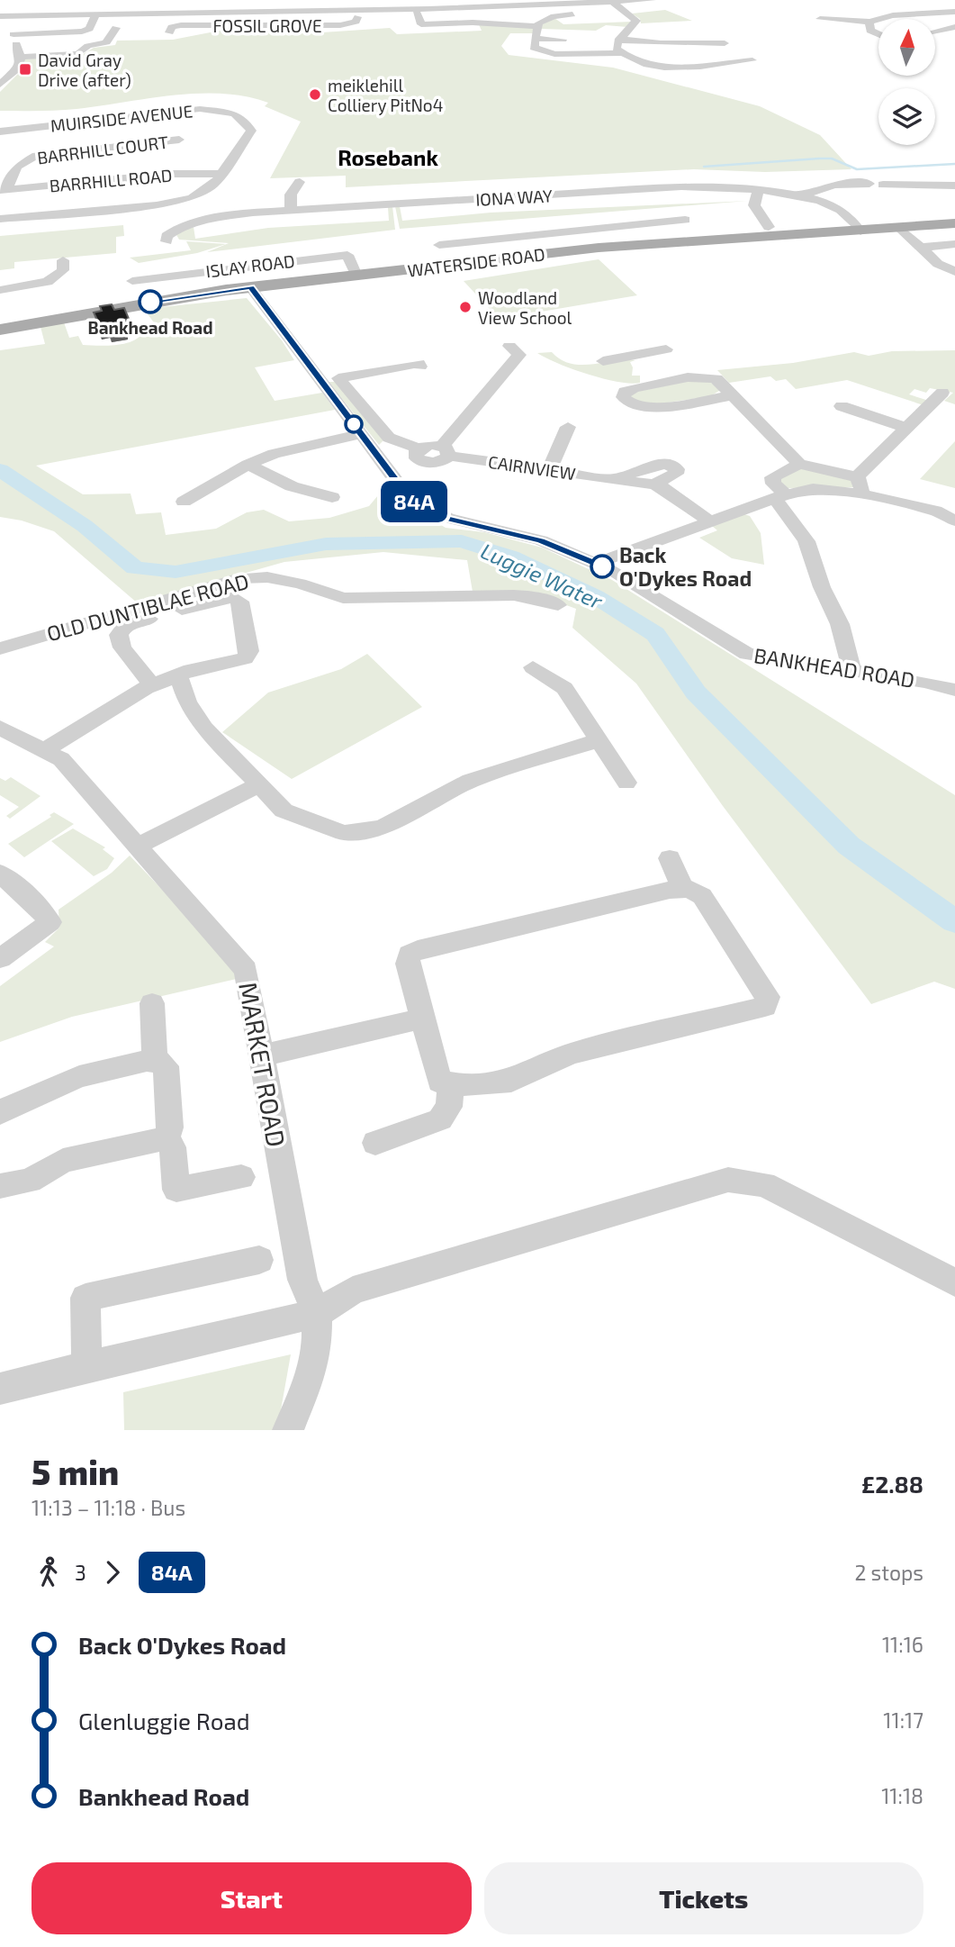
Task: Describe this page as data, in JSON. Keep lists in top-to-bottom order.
{
  "streets": {
    "main road": ["WATERSIDE ROAD"],
    "street": [
      "FOSSIL GROVE",
      "MUIRSIDE AVENUE",
      "BARRHILL COURT",
      "BARRHILL ROAD",
      "IONA WAY",
      "ISLAY ROAD",
      "CAIRNVIEW",
      "OLD DUNTIBLAE ROAD",
      "BANKHEAD ROAD",
      "MARKET ROAD"
    ]
  },
  "crossings": [
    ["MUIRSIDE AVENUE", "BARRHILL ROAD"],
    ["BARRHILL COURT", "BARRHILL ROAD"],
    ["IONA WAY", "WATERSIDE ROAD"],
    ["WATERSIDE ROAD", "ISLAY ROAD"],
    ["WATERSIDE ROAD", "BANKHEAD ROAD"],
    ["CAIRNVIEW", "BANKHEAD ROAD"]
  ],
  "districts": ["Rosebank"],
  "water": ["Luggie Water"],
  "places": {
    "transit": ["David Gray Drive (after)"],
    "other": [
      "meiklehill Colliery PitNo4",
      "Bankhead Road",
      "Woodland View School",
      "Back O'Dykes Road"
    ]
  },
  "lines": ["bus line 84A"],
  "north": "top",
  "page": {
    "on_map": "84A",
    "heading": ["5 min", "11:13 – 11:18 · Bus", "£2.88"],
    "legs": ["3", "84A", "2 stops"],
    "list": [
      {
        "name": "Back O'Dykes Road",
        "value": "11:16"
      },
      {
        "name": "Glenluggie Road",
        "value": "11:17"
      },
      {
        "name": "Bankhead Road",
        "value": "11:18"
      }
    ],
    "buttons": ["Start", "Tickets"]
  }
}
